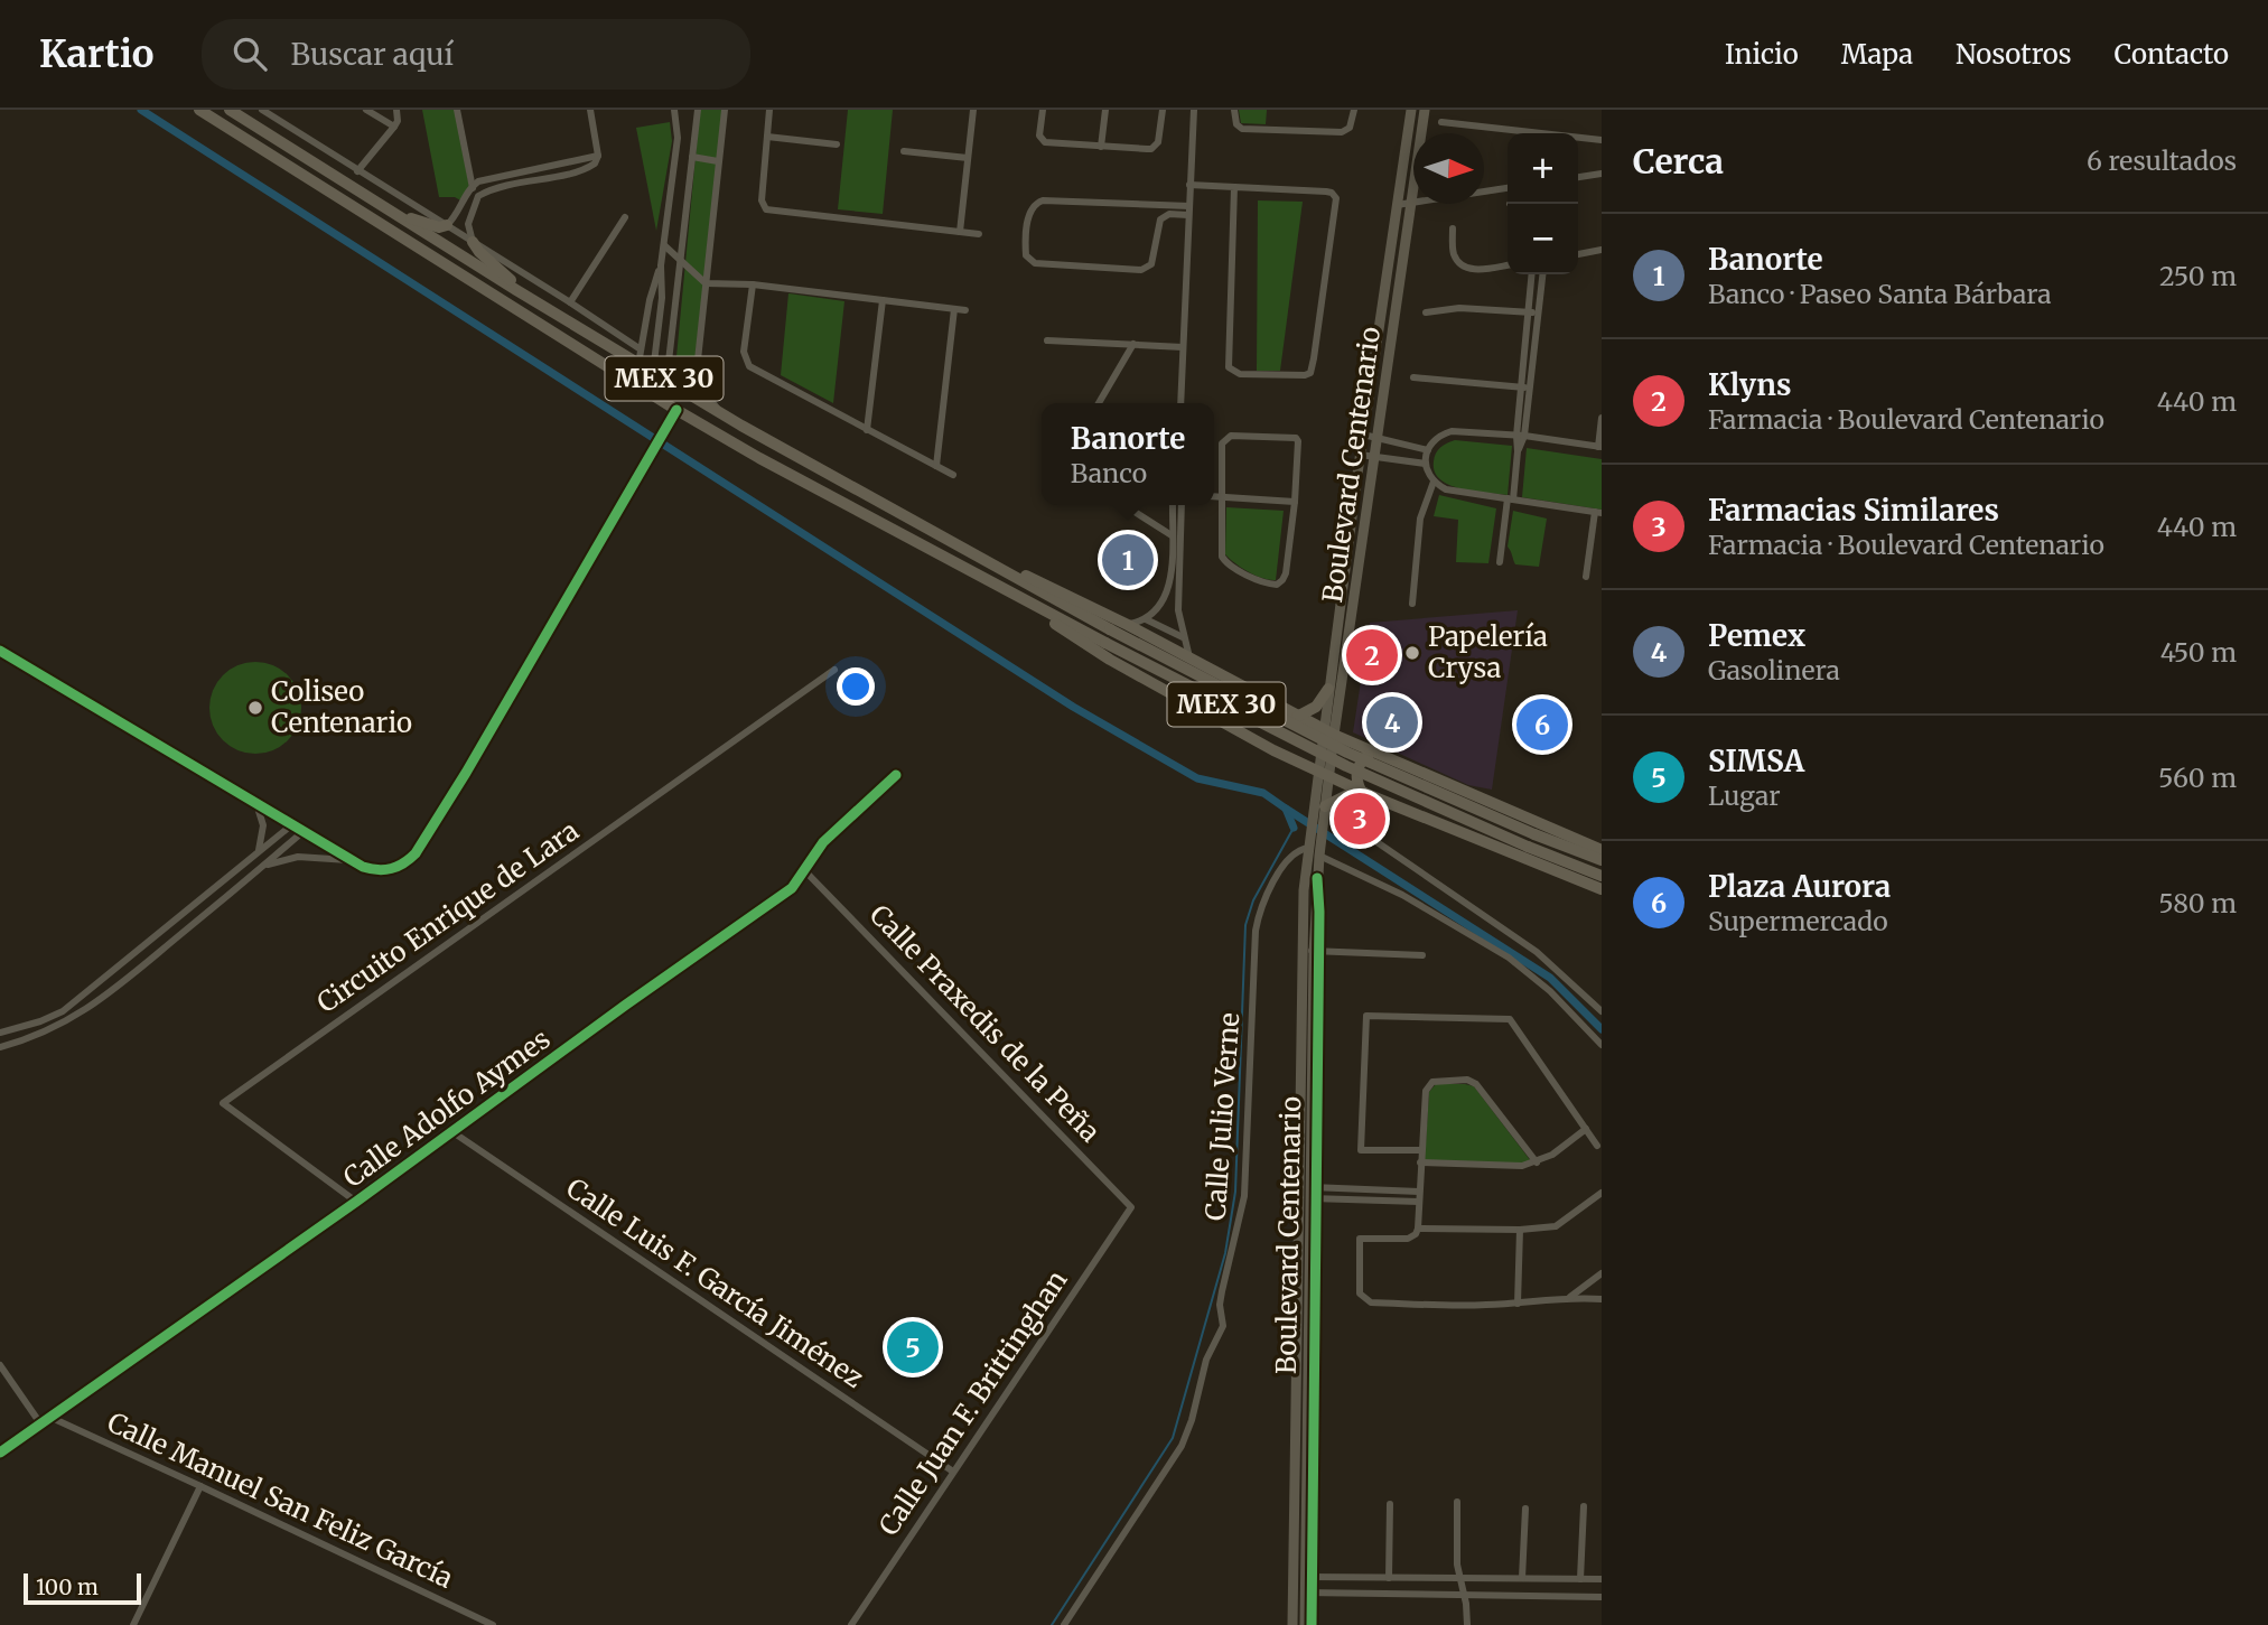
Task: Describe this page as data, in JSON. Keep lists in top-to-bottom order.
{
  "streets": {
    "main road": ["MEX 30", "Boulevard Centenario"],
    "street": [
      "Circuito Enrique de Lara",
      "Calle Praxedis de la Peña",
      "Calle Adolfo Aymes",
      "Calle Julio Verne",
      "Calle Luis F. García Jiménez",
      "Calle Juan F. Brittinghan",
      "Calle Manuel San Feliz García"
    ]
  },
  "crossings": [
    ["Boulevard Centenario", "Calle Julio Verne"],
    ["Circuito Enrique de Lara", "Calle Adolfo Aymes"],
    ["Calle Praxedis de la Peña", "Calle Adolfo Aymes"],
    ["Calle Praxedis de la Peña", "Calle Juan F. Brittinghan"],
    ["Calle Adolfo Aymes", "Calle Luis F. García Jiménez"],
    ["Calle Adolfo Aymes", "Calle Manuel San Feliz García"],
    ["Calle Luis F. García Jiménez", "Calle Juan F. Brittinghan"]
  ],
  "places": ["Papelería Crysa", "Coliseo Centenario"],
  "scale_bar": "100 m",
  "north": "right",
  "page": {
    "header": "Kartio",
    "search": "Buscar aquí",
    "nav": [
      "Inicio",
      "Mapa",
      "Nosotros",
      "Contacto"
    ],
    "heading": ["Cerca", "6 resultados"],
    "map_buttons": ["+", "−"],
    "list": [
      {
        "mark": "1",
        "name": "Banorte",
        "note": "Banco · Paseo Santa Bárbara",
        "value": "250 m"
      },
      {
        "mark": "2",
        "name": "Klyns",
        "note": "Farmacia · Boulevard Centenario",
        "value": "440 m"
      },
      {
        "mark": "3",
        "name": "Farmacias Similares",
        "note": "Farmacia · Boulevard Centenario",
        "value": "440 m"
      },
      {
        "mark": "4",
        "name": "Pemex",
        "note": "Gasolinera",
        "value": "450 m"
      },
      {
        "mark": "5",
        "name": "SIMSA",
        "note": "Lugar",
        "value": "560 m"
      },
      {
        "mark": "6",
        "name": "Plaza Aurora",
        "note": "Supermercado",
        "value": "580 m"
      }
    ],
    "popup": ["Banorte", "Banco"],
    "pins": [
      "1",
      "2",
      "4",
      "6",
      "3",
      "5"
    ],
    "scale": "100 m"
  }
}
